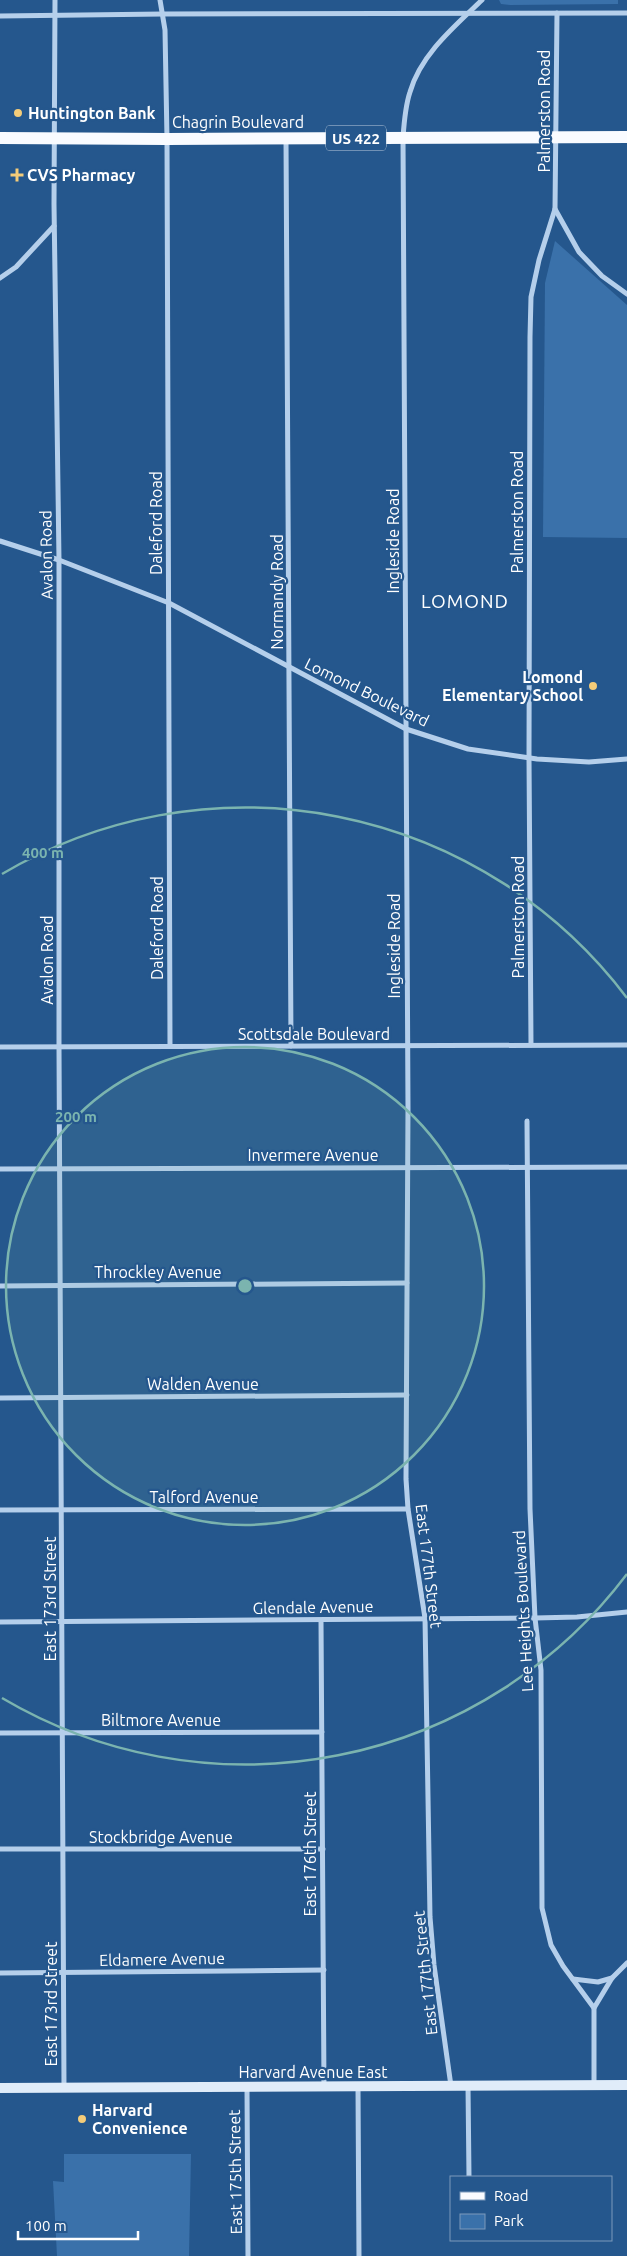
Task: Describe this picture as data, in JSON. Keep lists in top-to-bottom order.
{
  "streets": {
    "main road": ["Chagrin Boulevard", "US 422", "Harvard Avenue East"],
    "street": [
      "Palmerston Road",
      "Daleford Road",
      "Ingleside Road",
      "Avalon Road",
      "Normandy Road",
      "Lomond Boulevard",
      "Scottsdale Boulevard",
      "Invermere Avenue",
      "Throckley Avenue",
      "Walden Avenue",
      "Talford Avenue",
      "East 177th Street",
      "East 173rd Street",
      "Glendale Avenue",
      "Lee Heights Boulevard",
      "Biltmore Avenue",
      "Stockbridge Avenue",
      "East 176th Street",
      "Eldamere Avenue",
      "East 175th Street"
    ]
  },
  "crossings": [
    ["Palmerston Road", "Chagrin Boulevard"],
    ["Palmerston Road", "Lomond Boulevard"],
    ["Palmerston Road", "Scottsdale Boulevard"],
    ["Chagrin Boulevard", "Daleford Road"],
    ["Chagrin Boulevard", "Ingleside Road"],
    ["Chagrin Boulevard", "Avalon Road"],
    ["Chagrin Boulevard", "Normandy Road"],
    ["Daleford Road", "Lomond Boulevard"],
    ["Daleford Road", "Scottsdale Boulevard"],
    ["Ingleside Road", "Lomond Boulevard"],
    ["Ingleside Road", "Scottsdale Boulevard"],
    ["Ingleside Road", "East 177th Street"],
    ["Avalon Road", "Lomond Boulevard"],
    ["Avalon Road", "Scottsdale Boulevard"],
    ["Avalon Road", "East 173rd Street"],
    ["Normandy Road", "Lomond Boulevard"],
    ["Normandy Road", "Scottsdale Boulevard"],
    ["Invermere Avenue", "East 177th Street"],
    ["Invermere Avenue", "East 173rd Street"],
    ["Invermere Avenue", "Lee Heights Boulevard"],
    ["Throckley Avenue", "East 177th Street"],
    ["Throckley Avenue", "East 173rd Street"],
    ["Walden Avenue", "East 177th Street"],
    ["Walden Avenue", "East 173rd Street"],
    ["Talford Avenue", "East 177th Street"],
    ["Talford Avenue", "East 173rd Street"],
    ["East 177th Street", "Glendale Avenue"],
    ["East 177th Street", "Harvard Avenue East"],
    ["East 173rd Street", "Glendale Avenue"],
    ["East 173rd Street", "Biltmore Avenue"],
    ["East 173rd Street", "Stockbridge Avenue"],
    ["East 173rd Street", "Eldamere Avenue"],
    ["East 173rd Street", "Harvard Avenue East"],
    ["Glendale Avenue", "Lee Heights Boulevard"],
    ["Glendale Avenue", "East 176th Street"],
    ["Biltmore Avenue", "East 176th Street"],
    ["Stockbridge Avenue", "East 176th Street"],
    ["East 176th Street", "Eldamere Avenue"],
    ["East 176th Street", "Harvard Avenue East"],
    ["Harvard Avenue East", "East 175th Street"]
  ],
  "districts": ["LOMOND"],
  "places": {
    "other": ["Huntington Bank", "Lomond Elementary School", "Harvard Convenience"],
    "health": ["CVS Pharmacy"]
  },
  "legend": ["Road", "Park"],
  "scale_bar": "100 m",
  "rings": ["400 m", "200 m"]
}
